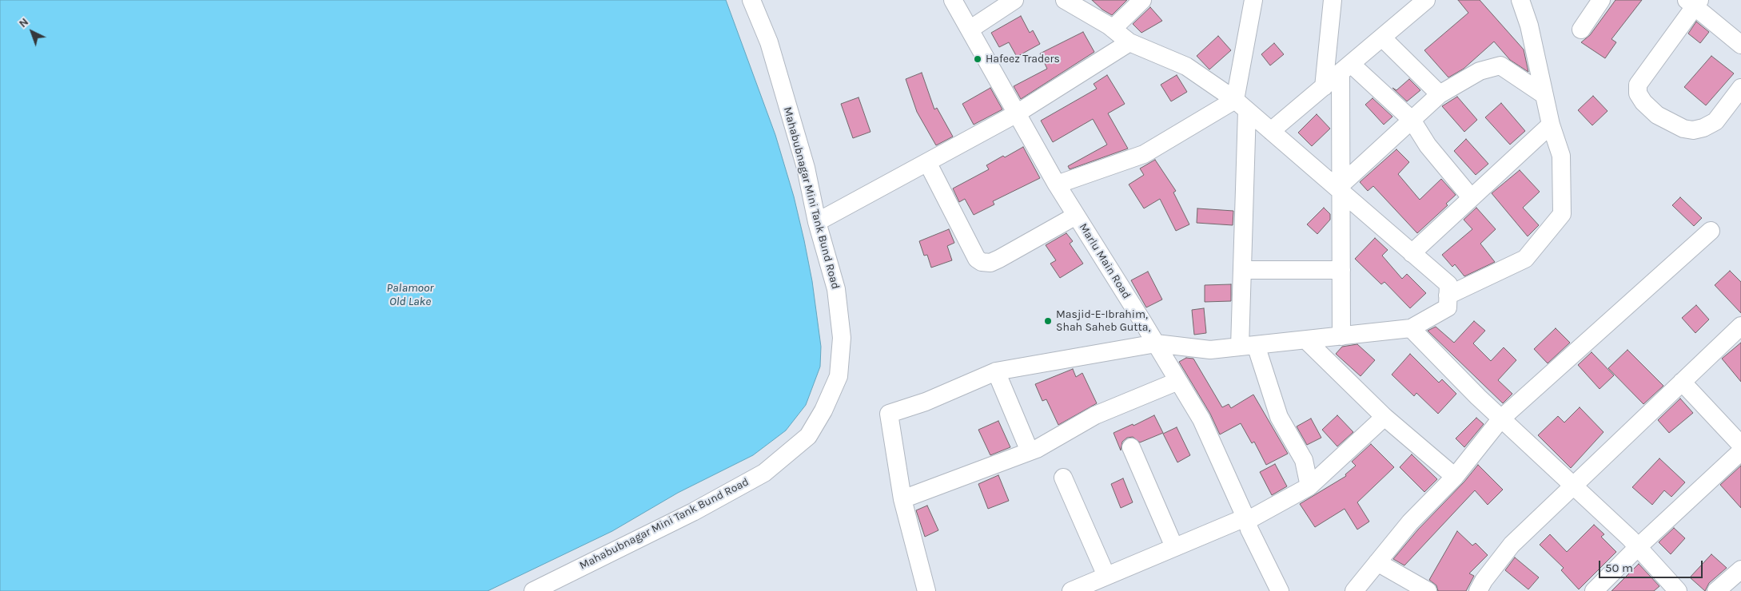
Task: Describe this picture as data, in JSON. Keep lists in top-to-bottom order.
{
  "streets": {
    "street": ["Mahabubnagar Mini Tank Bund Road", "Marlu Main Road"]
  },
  "water": ["Palamoor Old Lake"],
  "places": ["Hafeez Traders", "Masjid-E-Ibrahim, Shah Saheb Gutta,"],
  "scale_bar": "50 m",
  "north": "top left"
}
